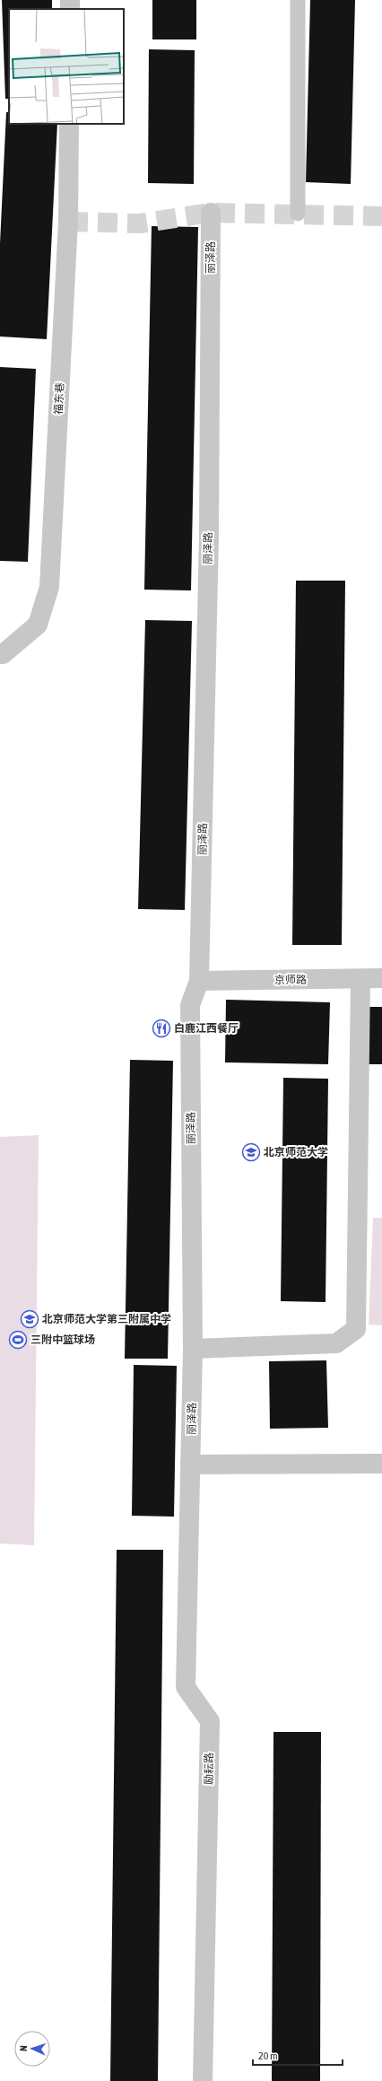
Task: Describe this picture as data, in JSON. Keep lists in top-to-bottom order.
{
  "streets": {
    "street": [
      "丽泽路",
      "福东巷",
      "京师路",
      "励耘路"
    ]
  },
  "crossings": [
    ["丽泽路", "京师路"],
    ["丽泽路", "励耘路"]
  ],
  "places": {
    "restaurant": ["白鹿江西餐厅"],
    "school or university": ["北京师范大学", "北京师范大学第三附属中学"],
    "sports": ["三附中篮球场"]
  },
  "scale_bar": "20 m",
  "north": "left"
}
